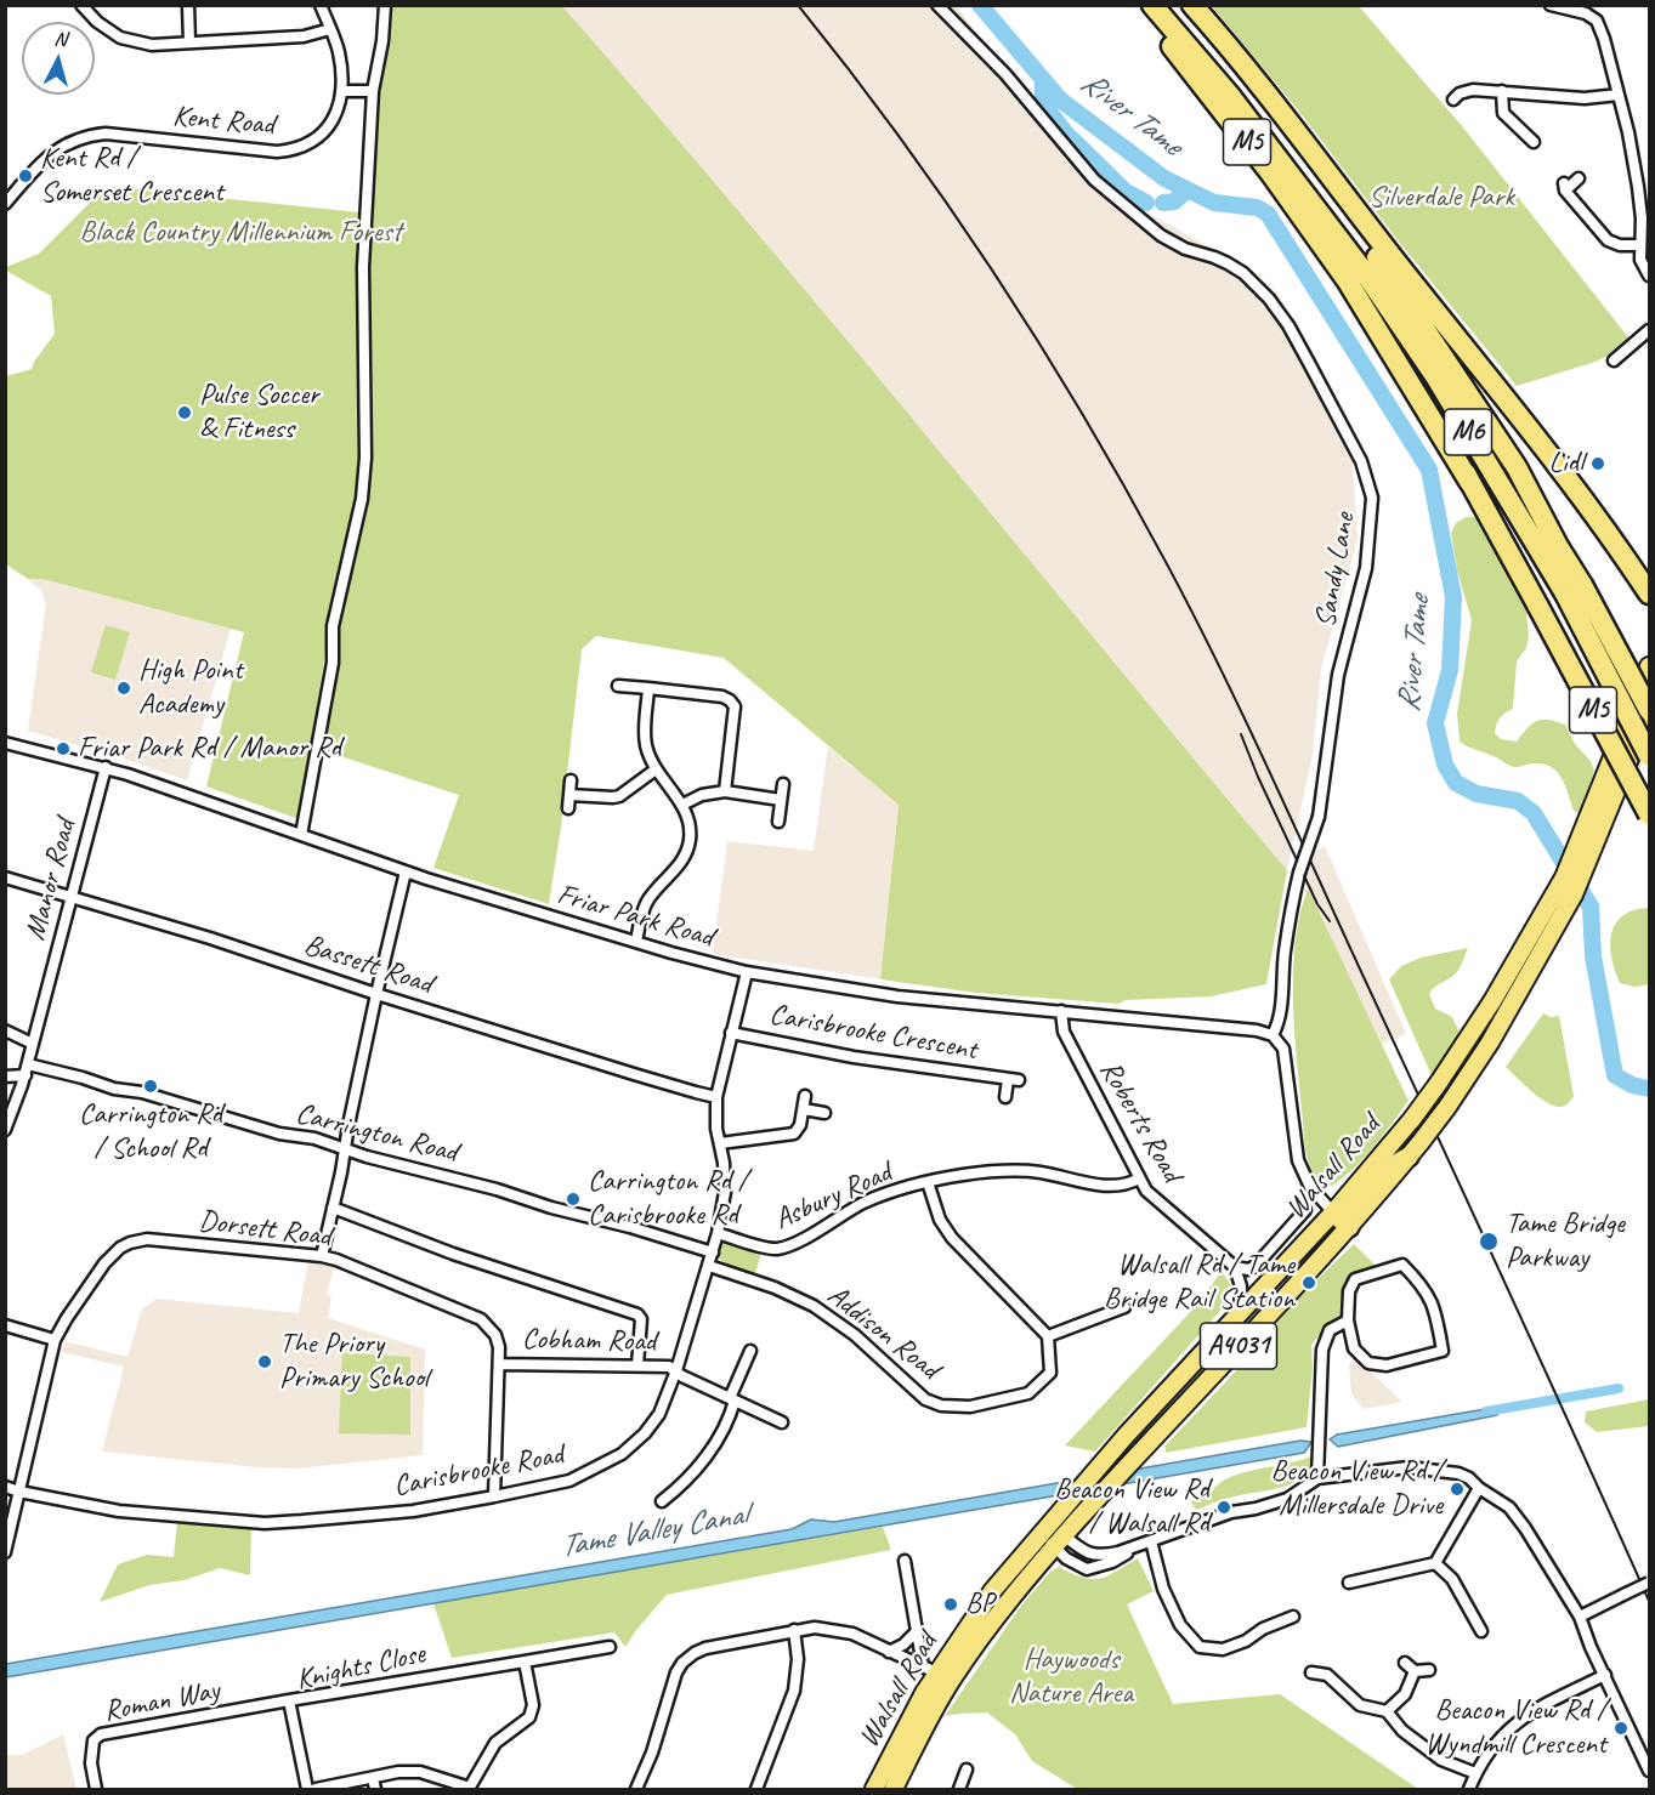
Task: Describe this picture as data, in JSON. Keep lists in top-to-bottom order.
{
  "streets": {
    "highway": ["M5", "M6"],
    "main road": ["Walsall Road", "A4031"],
    "street": [
      "Kent Road",
      "Sandy Lane",
      "Manor Road",
      "Friar Park Road",
      "Bassett Road",
      "Carisbrooke Crescent",
      "Roberts Road",
      "Carrington Road",
      "Asbury Road",
      "Dorsett Road",
      "Addison Road",
      "Cobham Road",
      "Carisbrooke Road",
      "Knights Close",
      "Roman Way"
    ]
  },
  "crossings": [
    ["M5", "M6"],
    ["M6", "Walsall Road"],
    ["Sandy Lane", "Friar Park Road"],
    ["Manor Road", "Friar Park Road"],
    ["Manor Road", "Bassett Road"],
    ["Manor Road", "Carrington Road"],
    ["Friar Park Road", "Roberts Road"],
    ["Friar Park Road", "Carisbrooke Road"],
    ["Bassett Road", "Carisbrooke Road"],
    ["Carisbrooke Crescent", "Carisbrooke Road"],
    ["Roberts Road", "Asbury Road"],
    ["Carrington Road", "Carisbrooke Road"],
    ["Asbury Road", "Carisbrooke Road"],
    ["Dorsett Road", "Cobham Road"],
    ["Dorsett Road", "Carisbrooke Road"],
    ["Addison Road", "Carisbrooke Road"],
    ["Cobham Road", "Carisbrooke Road"],
    ["Knights Close", "Roman Way"]
  ],
  "water": ["River Tame", "Tame Valley Canal"],
  "parks": ["Silverdale Park", "Black Country Millennium Forest", "Haywoods Nature Area"],
  "places": [
    "Kent Rd / Somerset Crescent",
    "Pulse Soccer & Fitness",
    "Lidl",
    "High Point Academy",
    "Friar Park Rd / Manor Rd",
    "Carrington Rd / School Rd",
    "Carrington Rd / Carisbrooke Rd",
    "Tame Bridge Parkway",
    "Walsall Rd / Tame Bridge Rail Station",
    "The Priory Primary School",
    "Beacon View Rd / Millersdale Drive",
    "Beacon View Rd / Walsall Rd",
    "BP",
    "Beacon View Rd / Wyndmill Crescent"
  ],
  "north": "top"
}
